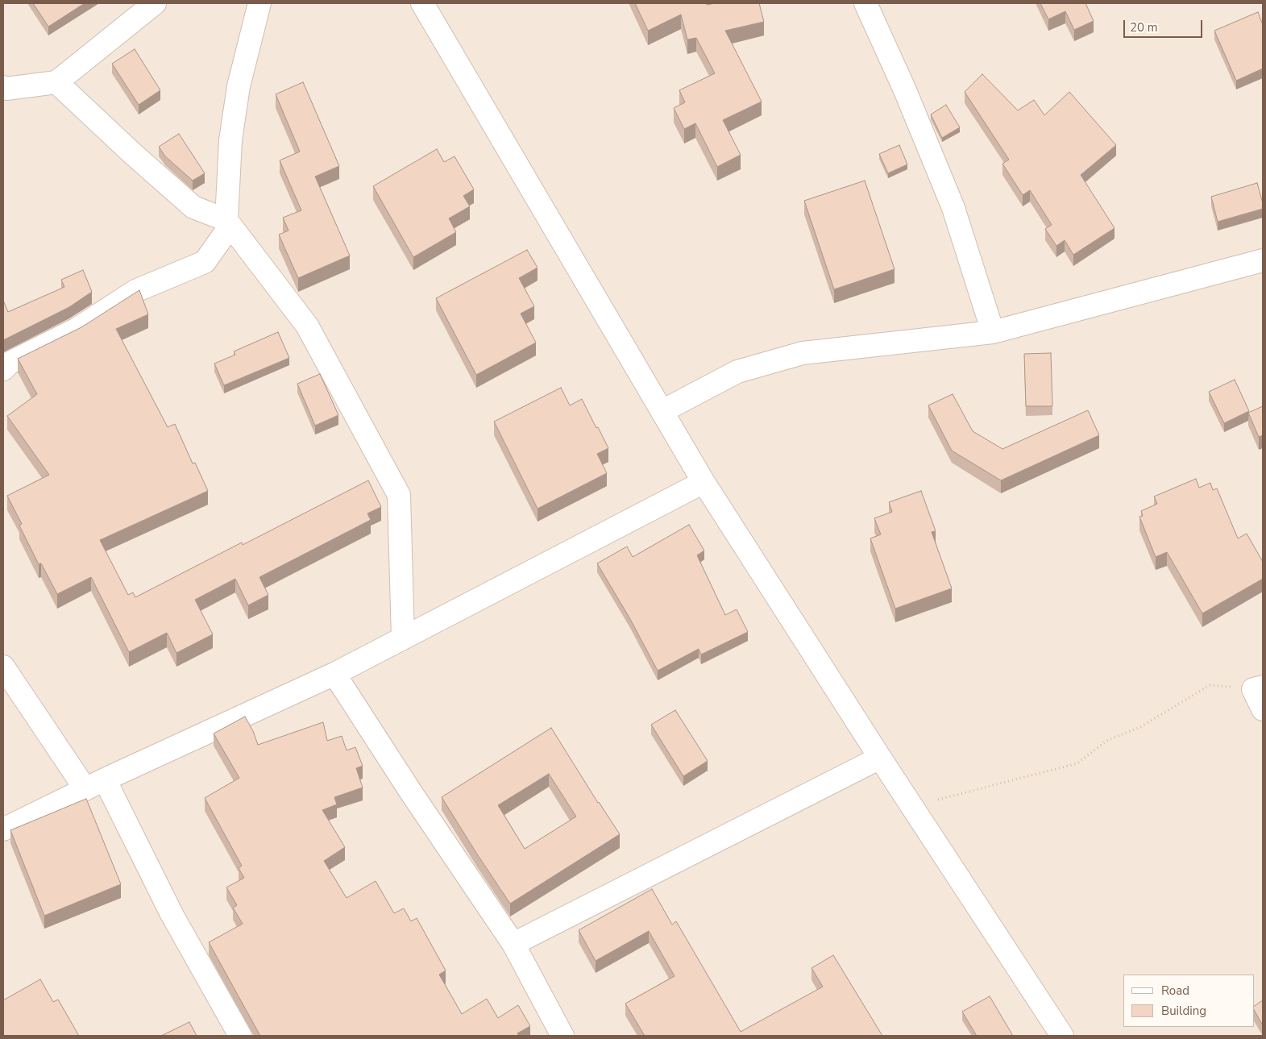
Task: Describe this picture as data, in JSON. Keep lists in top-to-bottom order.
{
  "legend": ["Road", "Building"],
  "scale_bar": "20 m"
}
